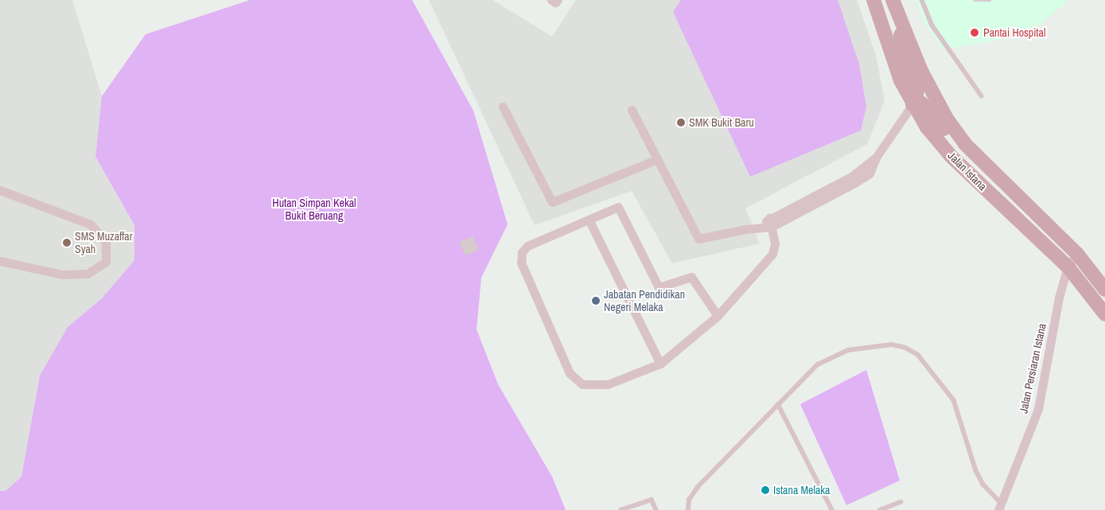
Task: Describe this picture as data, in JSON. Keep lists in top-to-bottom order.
{
  "streets": {
    "main road": ["Jalan Istana"],
    "street": ["Jalan Persiaran Istana"]
  },
  "crossings": [
    ["Jalan Istana", "Jalan Persiaran Istana"]
  ],
  "parks": ["Hutan Simpan Kekal Bukit Beruang"],
  "places": [
    "Pantai Hospital",
    "SMK Bukit Baru",
    "SMS Muzaffar Syah",
    "Jabatan Pendidikan Negeri Melaka",
    "Istana Melaka"
  ]
}
